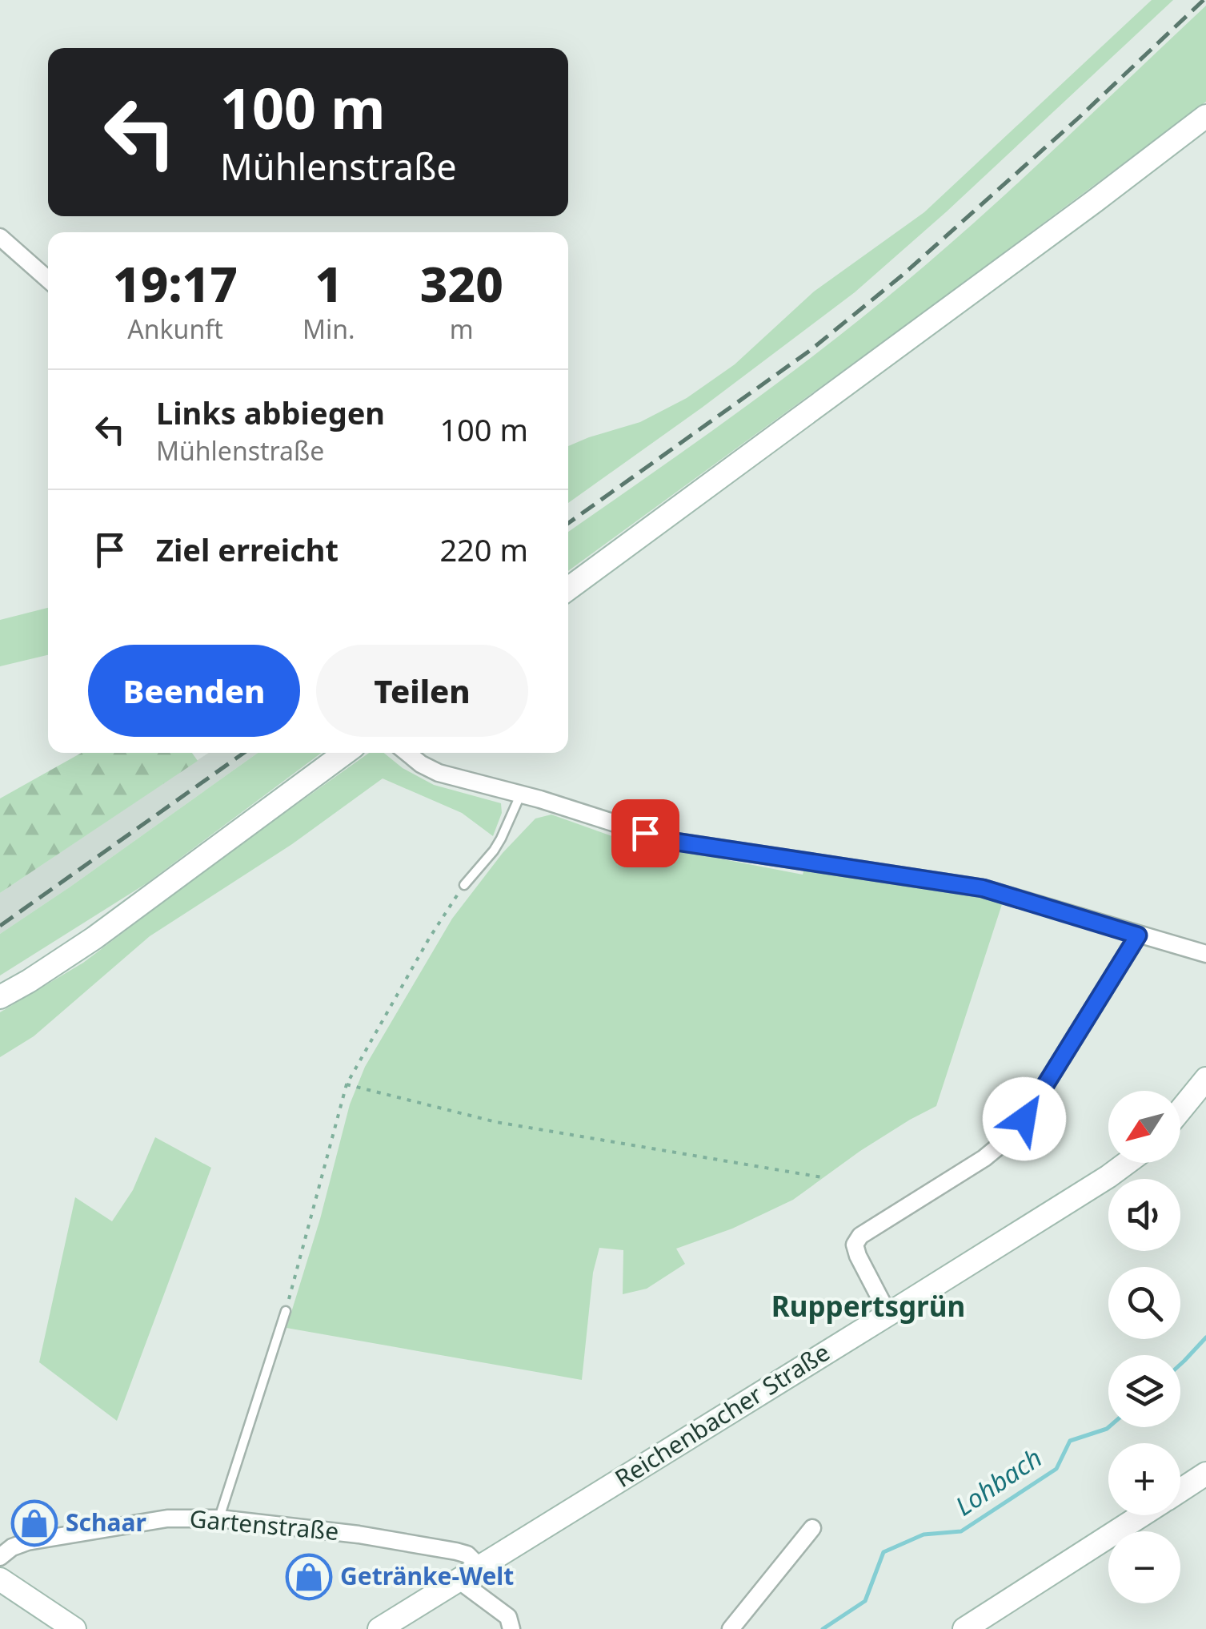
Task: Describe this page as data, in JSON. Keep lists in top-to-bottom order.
{
  "streets": {
    "street": ["Reichenbacher Straße", "Gartenstraße"]
  },
  "crossings": [
    ["Reichenbacher Straße", "Gartenstraße"]
  ],
  "districts": ["Ruppertsgrün"],
  "water": ["Lohbach"],
  "places": {
    "shop": ["Schaar", "Getränke-Welt"]
  },
  "north": "bottom left",
  "page": {
    "turn": ["100 m", "Mühlenstraße"],
    "eta": [
      "19:17",
      "Ankunft",
      "1",
      "Min.",
      "320",
      "m"
    ],
    "list": [
      {
        "name": "Links abbiegen",
        "note": "Mühlenstraße",
        "value": "100 m"
      },
      {
        "name": "Ziel erreicht",
        "value": "220 m"
      }
    ],
    "buttons": ["Beenden", "Teilen"],
    "map_buttons": ["+", "−"]
  }
}
